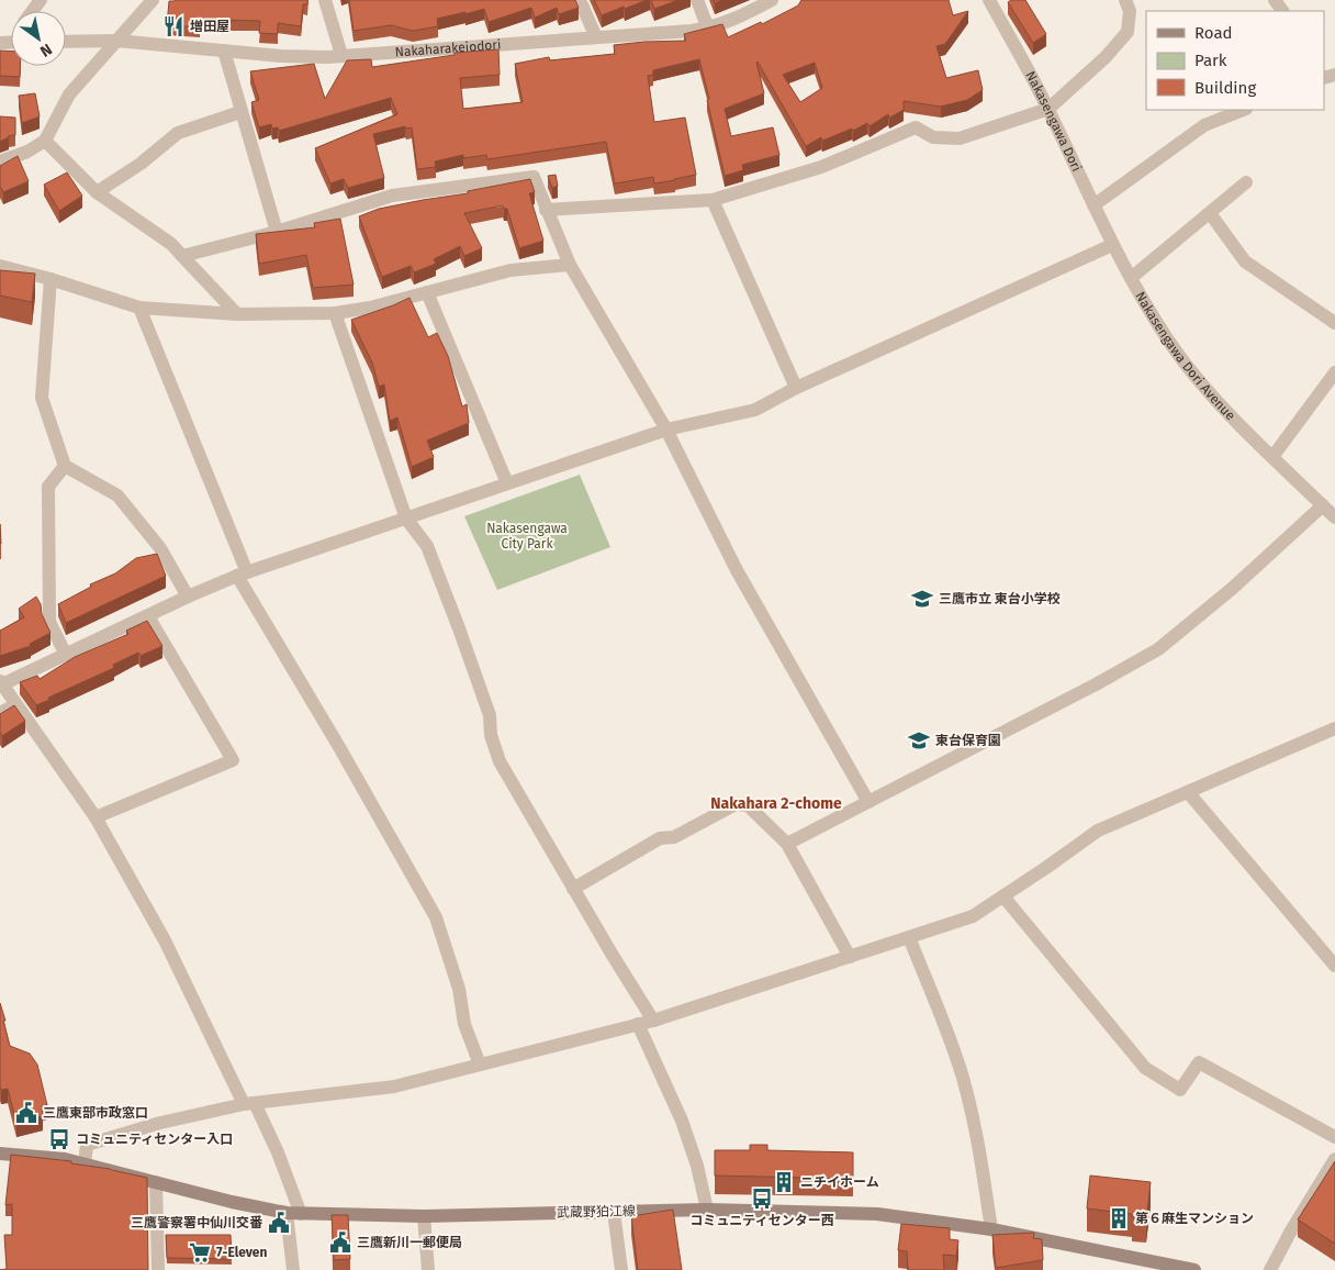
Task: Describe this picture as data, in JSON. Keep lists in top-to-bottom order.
{
  "streets": {
    "main road": ["武蔵野狛江線"],
    "street": ["Nakaharakeiodori", "Nakasengawa Dori", "Nakasengawa Dori Avenue"]
  },
  "crossings": [
    ["Nakasengawa Dori", "Nakasengawa Dori Avenue"]
  ],
  "districts": ["Nakahara 2-chome"],
  "parks": ["Nakasengawa City Park"],
  "places": {
    "restaurant": ["増田屋"],
    "school or university": ["三鷹市立 東台小学校", "東台保育園"],
    "public building": ["三鷹東部市政窓口", "三鷹警察署中仙川交番", "三鷹新川一郵便局"],
    "bus stop": ["コミュニティセンター入口", "コミュニティセンター西"],
    "building": ["ニチイホーム", "第６麻生マンション"],
    "supermarket": ["7-Eleven"]
  },
  "legend": ["Road", "Park", "Building"],
  "north": "bottom right"
}
